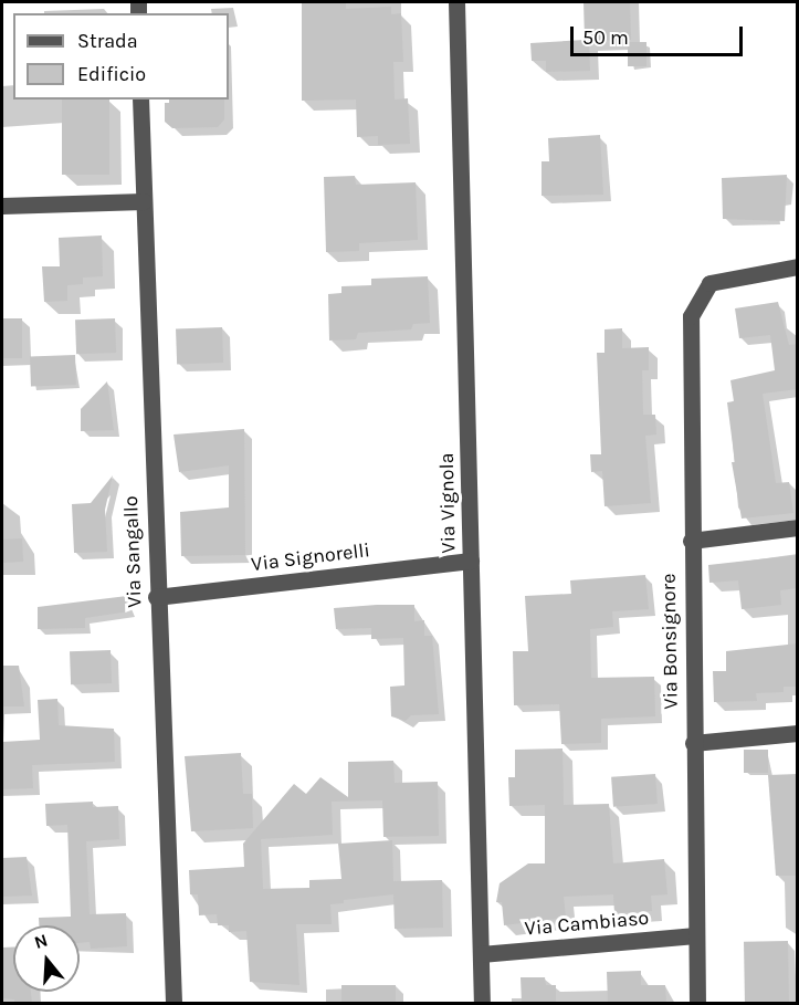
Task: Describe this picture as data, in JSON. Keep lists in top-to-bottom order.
{
  "streets": {
    "street": [
      "Via Vignola",
      "Via Sangallo",
      "Via Signorelli",
      "Via Bonsignore",
      "Via Cambiaso"
    ]
  },
  "crossings": [
    ["Via Vignola", "Via Signorelli"],
    ["Via Vignola", "Via Cambiaso"],
    ["Via Sangallo", "Via Signorelli"],
    ["Via Bonsignore", "Via Cambiaso"]
  ],
  "legend": ["Strada", "Edificio"],
  "scale_bar": "50 m",
  "north": "top"
}
